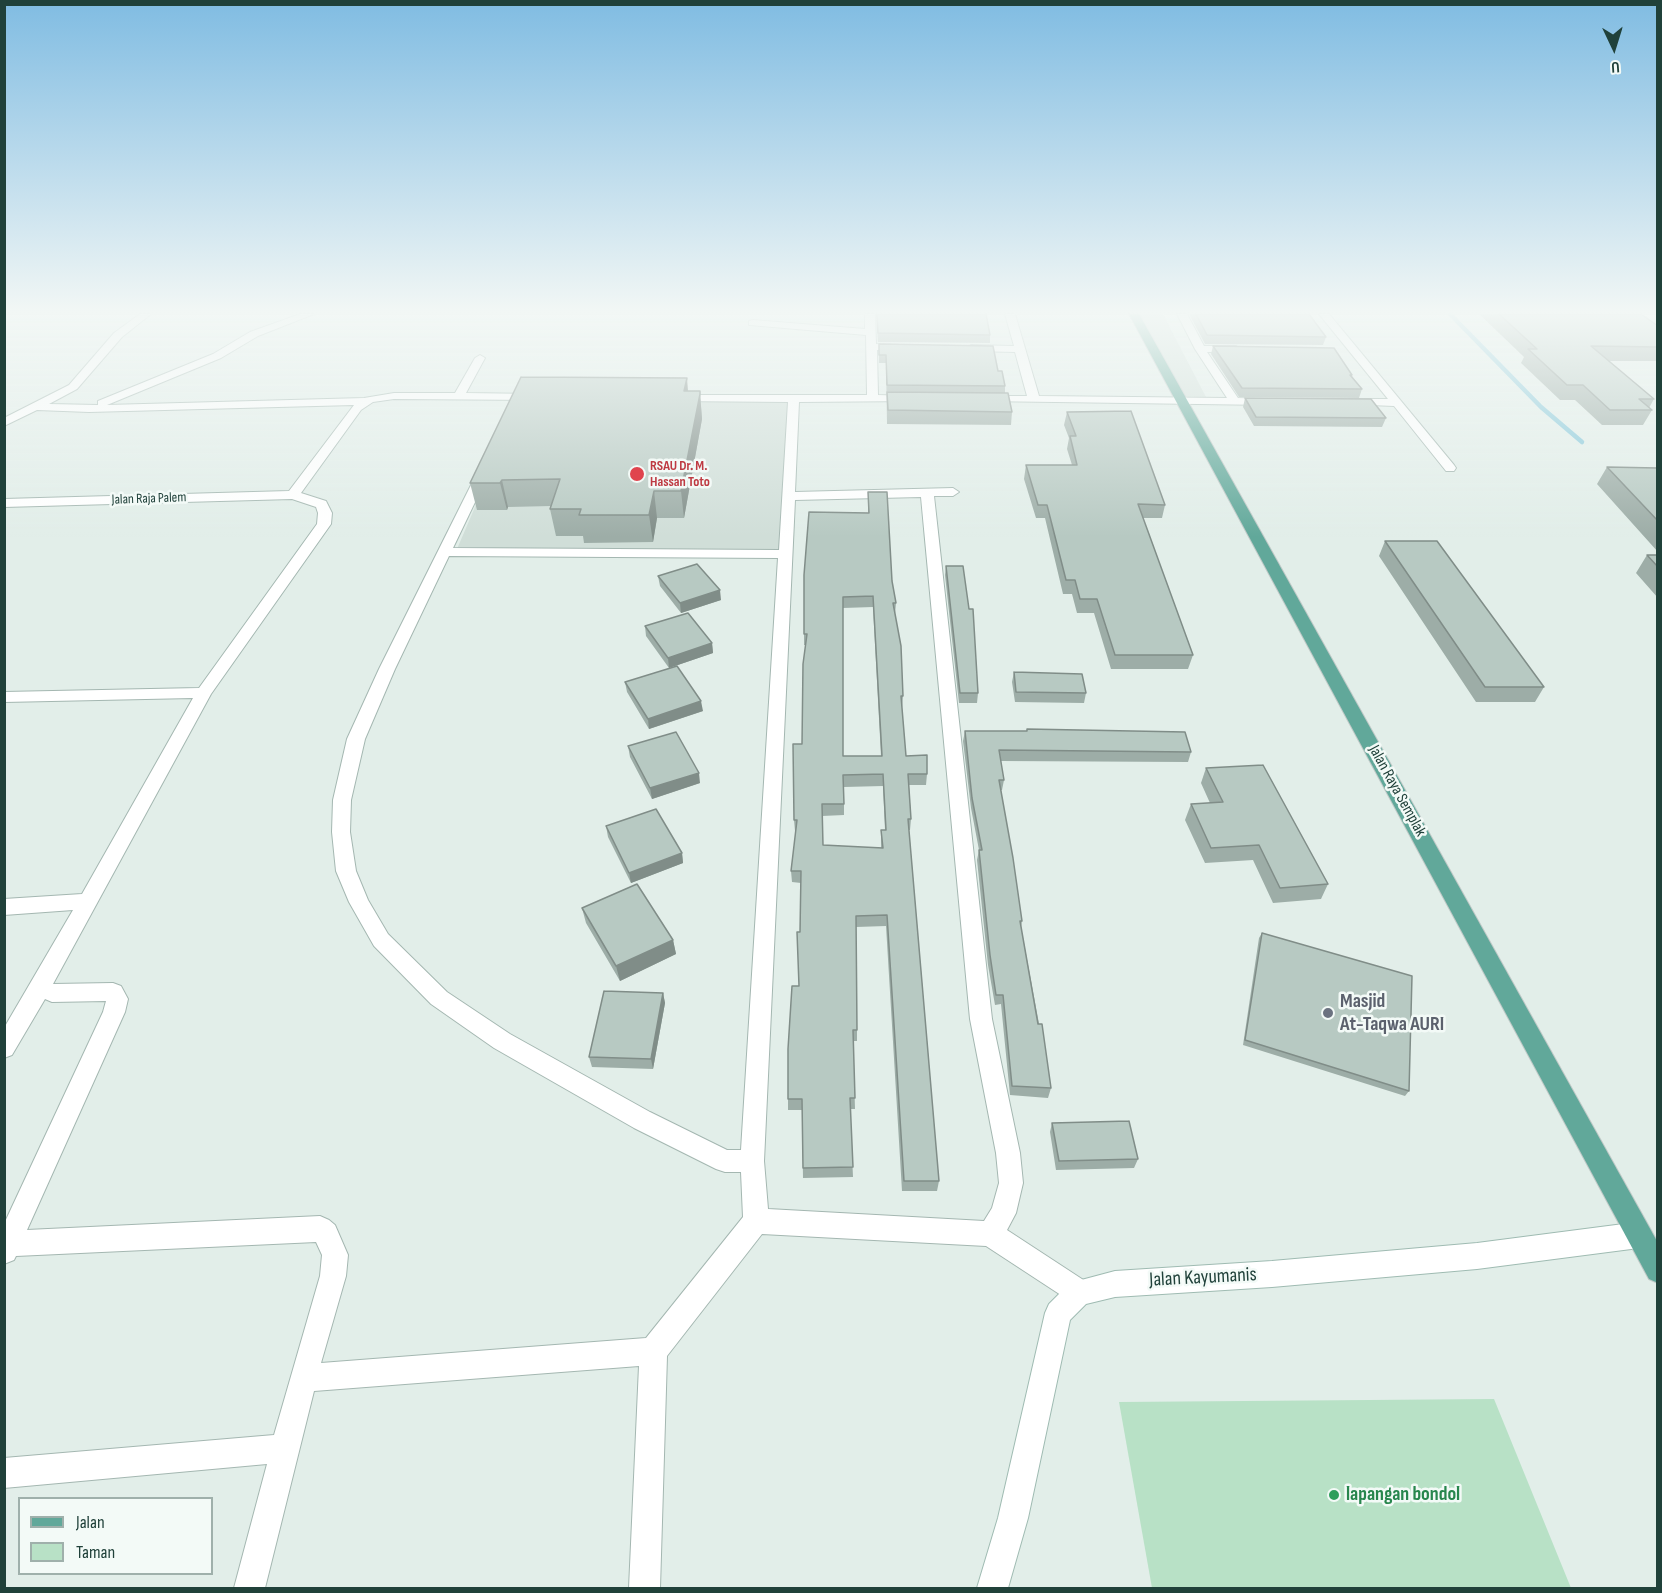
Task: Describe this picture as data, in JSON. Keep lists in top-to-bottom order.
{
  "streets": {
    "main road": ["Jalan Raya Semplak"],
    "street": ["Jalan Raja Palem", "Jalan Kayumanis"]
  },
  "crossings": [
    ["Jalan Raya Semplak", "Jalan Kayumanis"]
  ],
  "places": ["RSAU Dr. M. Hassan Toto", "Masjid At-Taqwa AURI", "lapangan bondol"],
  "legend": ["Jalan", "Taman"],
  "north": "bottom"
}
